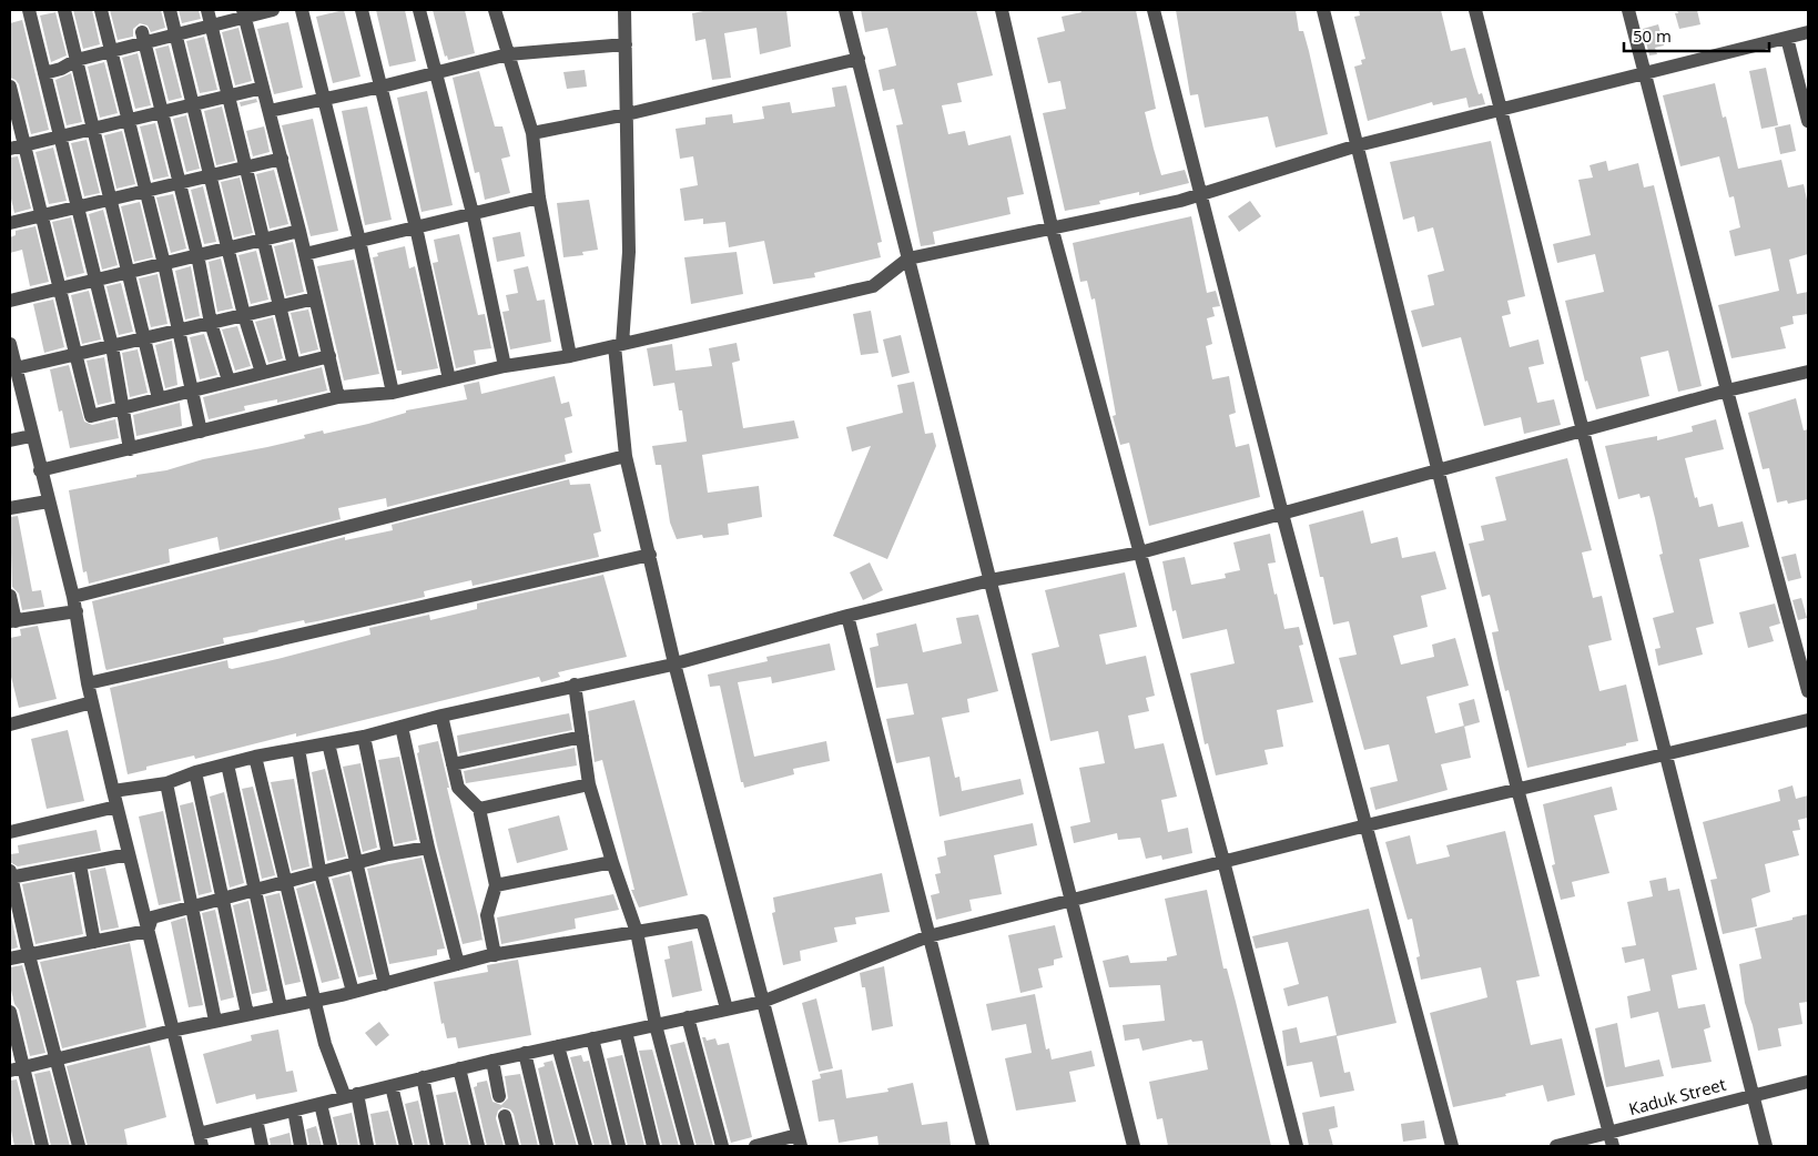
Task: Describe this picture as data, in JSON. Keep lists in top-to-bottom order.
{
  "streets": {
    "street": ["Kaduk Street"]
  },
  "scale_bar": "50 m"
}
